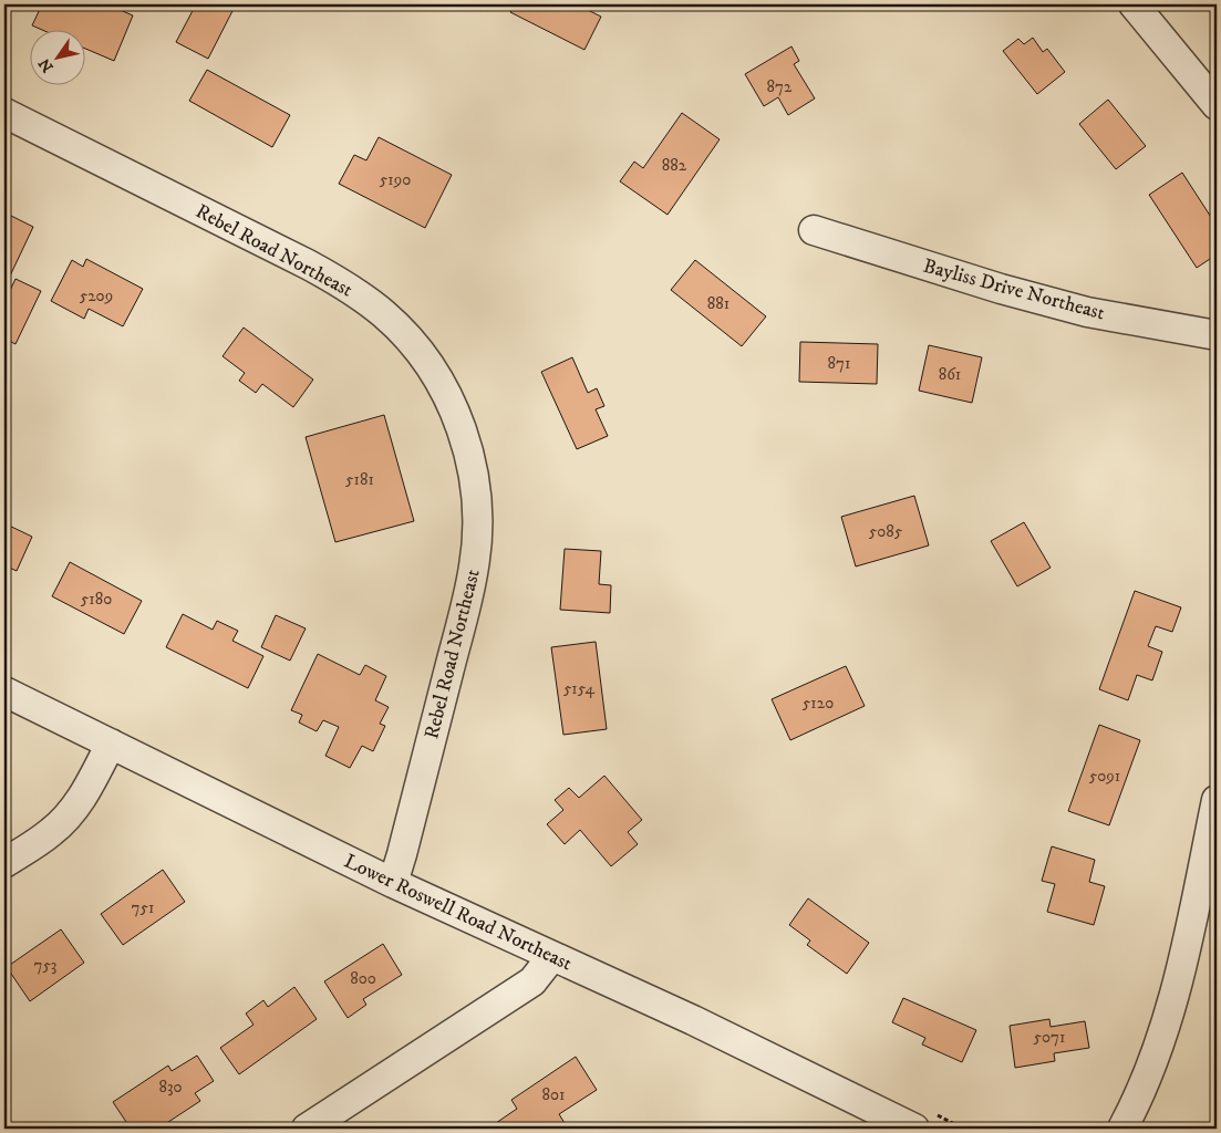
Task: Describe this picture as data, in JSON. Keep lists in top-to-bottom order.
{
  "streets": {
    "street": ["Rebel Road Northeast", "Bayliss Drive Northeast", "Lower Roswell Road Northeast"]
  },
  "crossings": [
    ["Rebel Road Northeast", "Lower Roswell Road Northeast"]
  ],
  "house_numbers": [
    "872",
    "882",
    "5190",
    "5209",
    "881",
    "871",
    "861",
    "5181",
    "5085",
    "5180",
    "5154",
    "5120",
    "5091",
    "751",
    "753",
    "800",
    "5071",
    "830",
    "801"
  ],
  "north": "bottom left"
}
